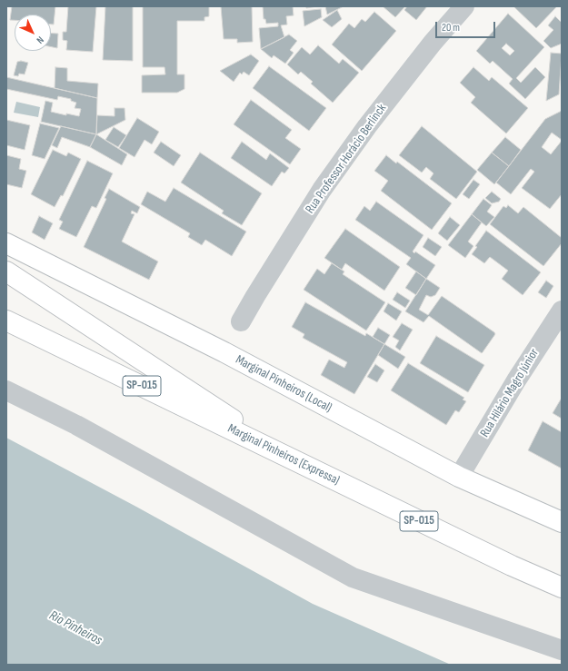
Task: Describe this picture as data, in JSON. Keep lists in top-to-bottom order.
{
  "streets": {
    "main road": ["Marginal Pinheiros (Local)", "SP-015", "Marginal Pinheiros (Expressa)"],
    "street": ["Rua Professor Horácio Berlinck", "Rua Hilário Magro Júnior"]
  },
  "crossings": [
    ["Marginal Pinheiros (Local)", "Rua Hilário Magro Júnior"]
  ],
  "water": ["Rio Pinheiros"],
  "scale_bar": "20 m",
  "north": "bottom right"
}
